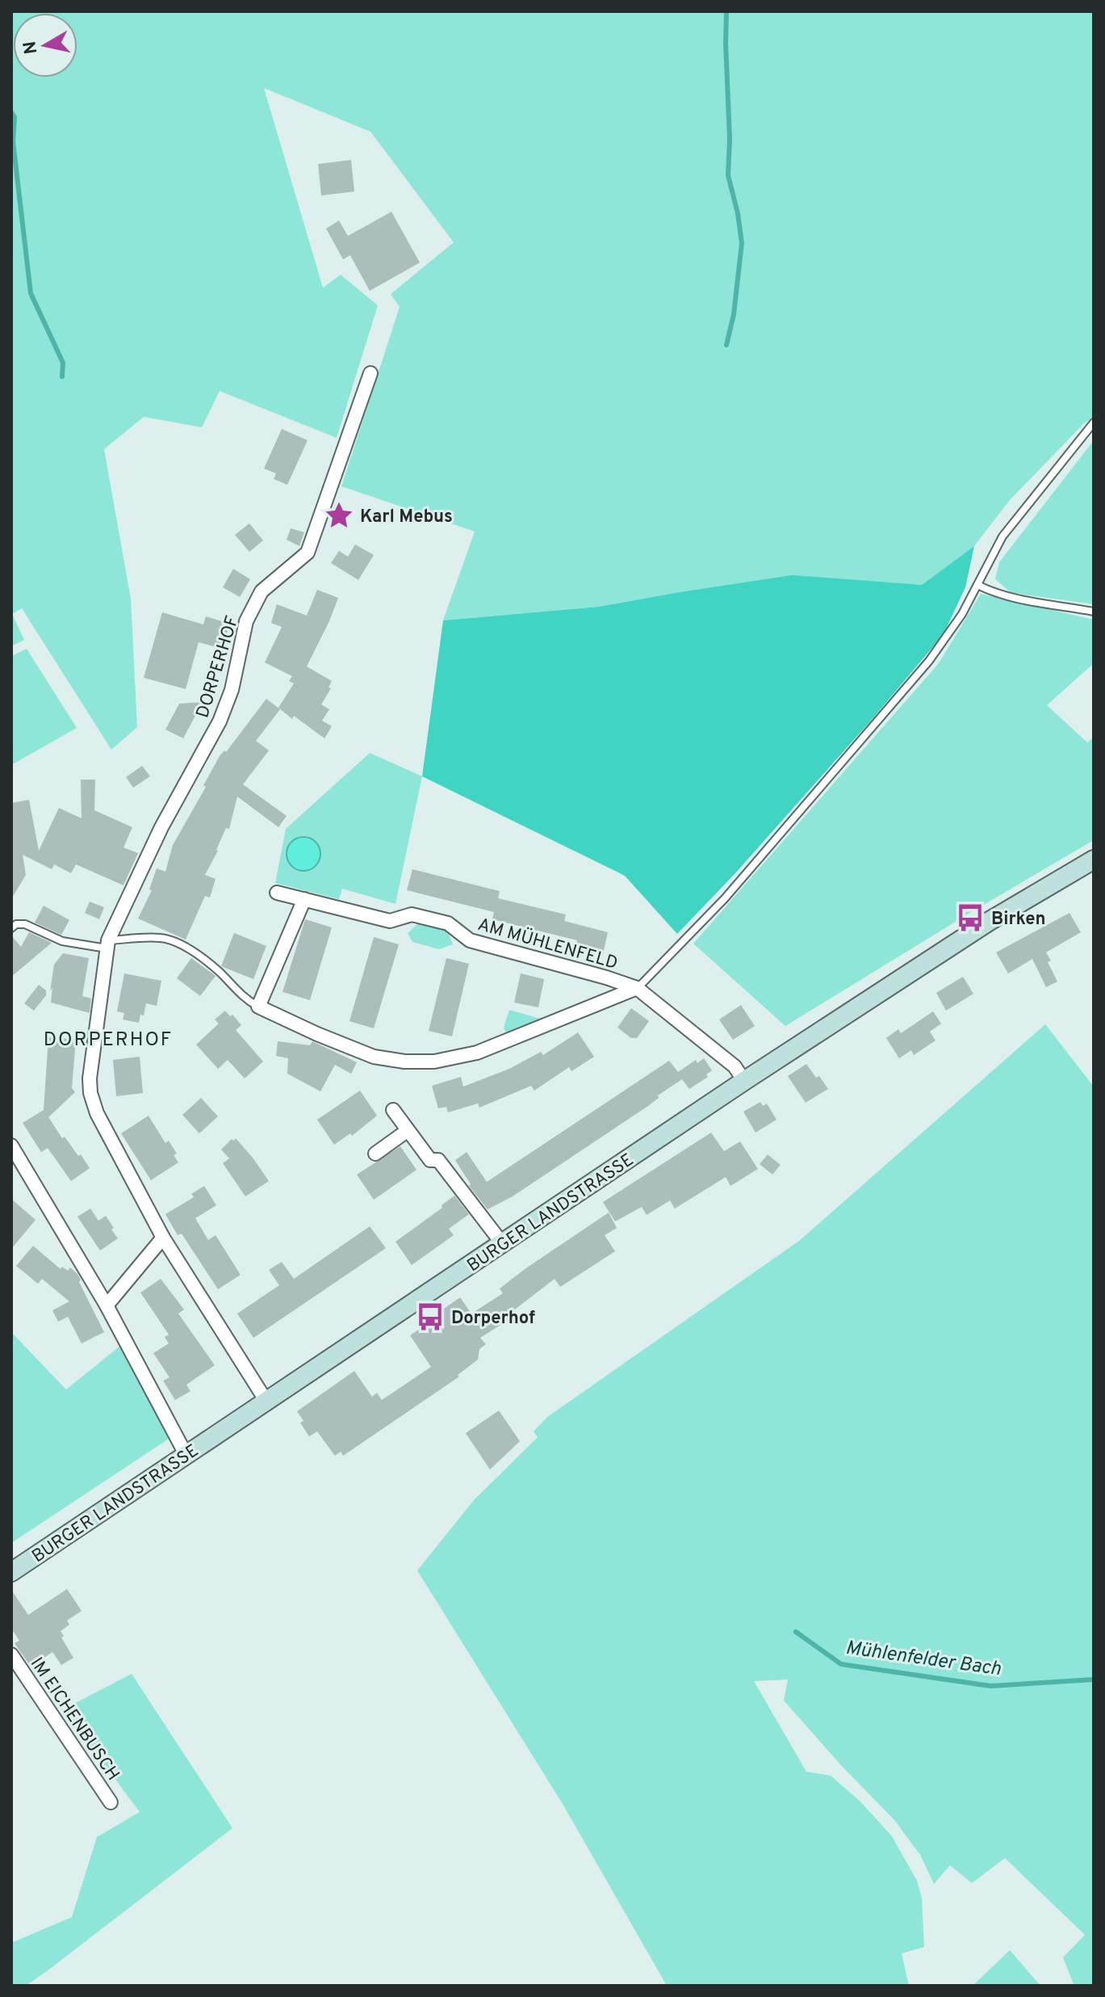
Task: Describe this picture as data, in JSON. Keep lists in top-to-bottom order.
{
  "streets": {
    "main road": ["BURGER LANDSTRASSE"],
    "street": ["DORPERHOF", "AM MÜHLENFELD", "IM EICHENBUSCH"]
  },
  "crossings": [
    ["DORPERHOF", "BURGER LANDSTRASSE"],
    ["AM MÜHLENFELD", "BURGER LANDSTRASSE"]
  ],
  "districts": ["DORPERHOF"],
  "water": ["Mühlenfelder Bach"],
  "places": {
    "place": ["Karl Mebus"],
    "bus stop": ["Birken", "Dorperhof"]
  },
  "north": "left"
}
